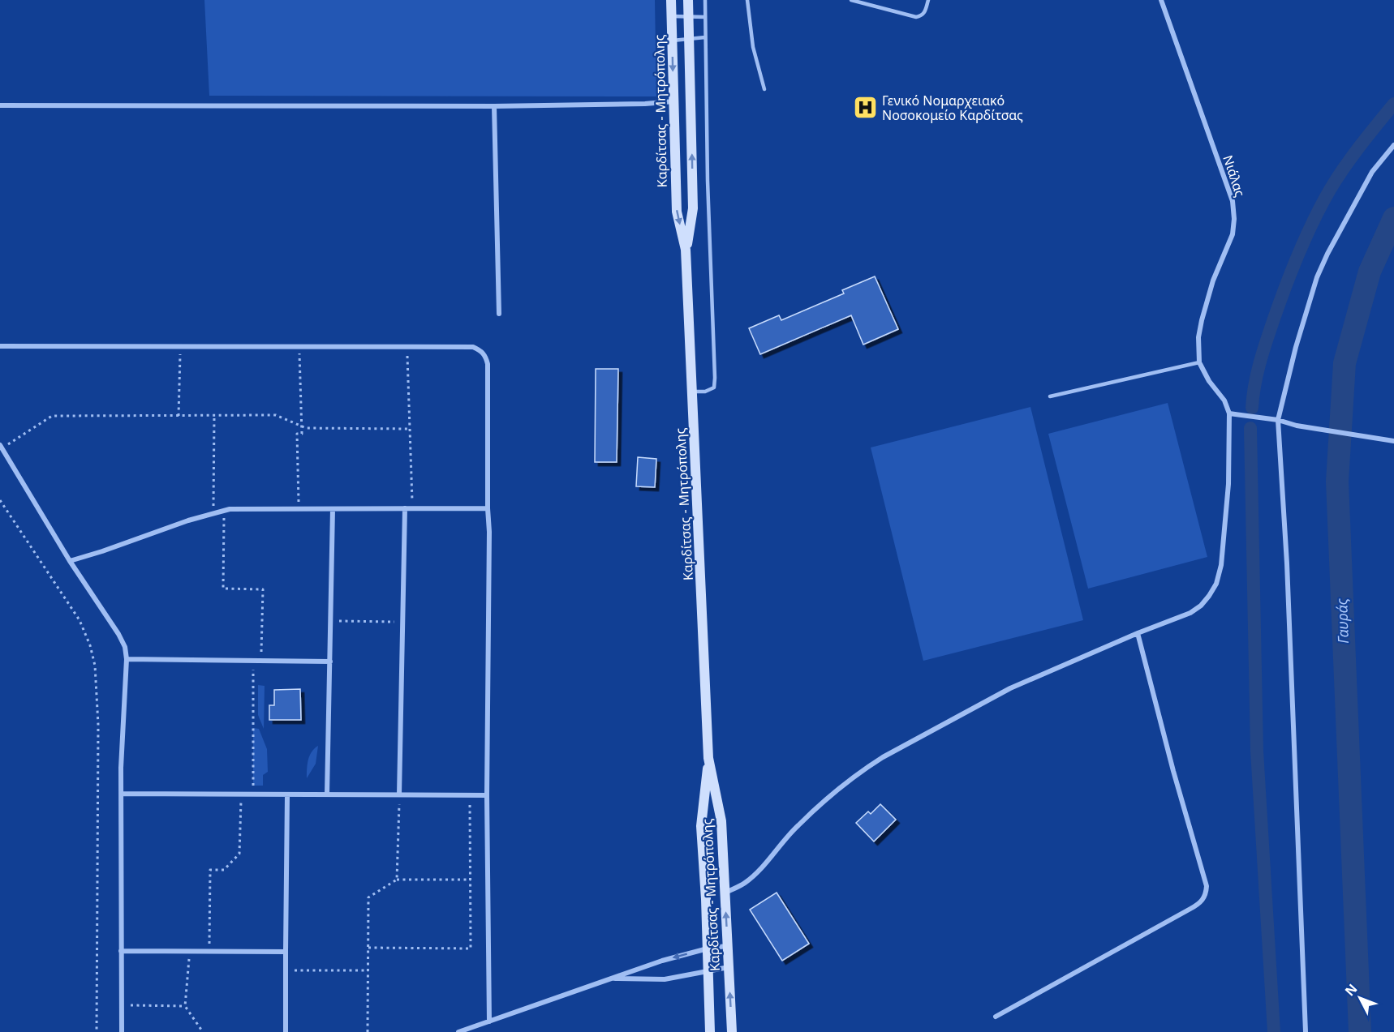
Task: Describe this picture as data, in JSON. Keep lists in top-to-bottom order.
{
  "streets": {
    "main road": ["Καρδίτσας - Μητρόπολης"],
    "street": ["Νιάλας"]
  },
  "water": ["Γαυράς"],
  "places": {
    "hospital": ["Γενικό Νομαρχειακό Νοσοκομείο Καρδίτσας"]
  },
  "north": "top left"
}
